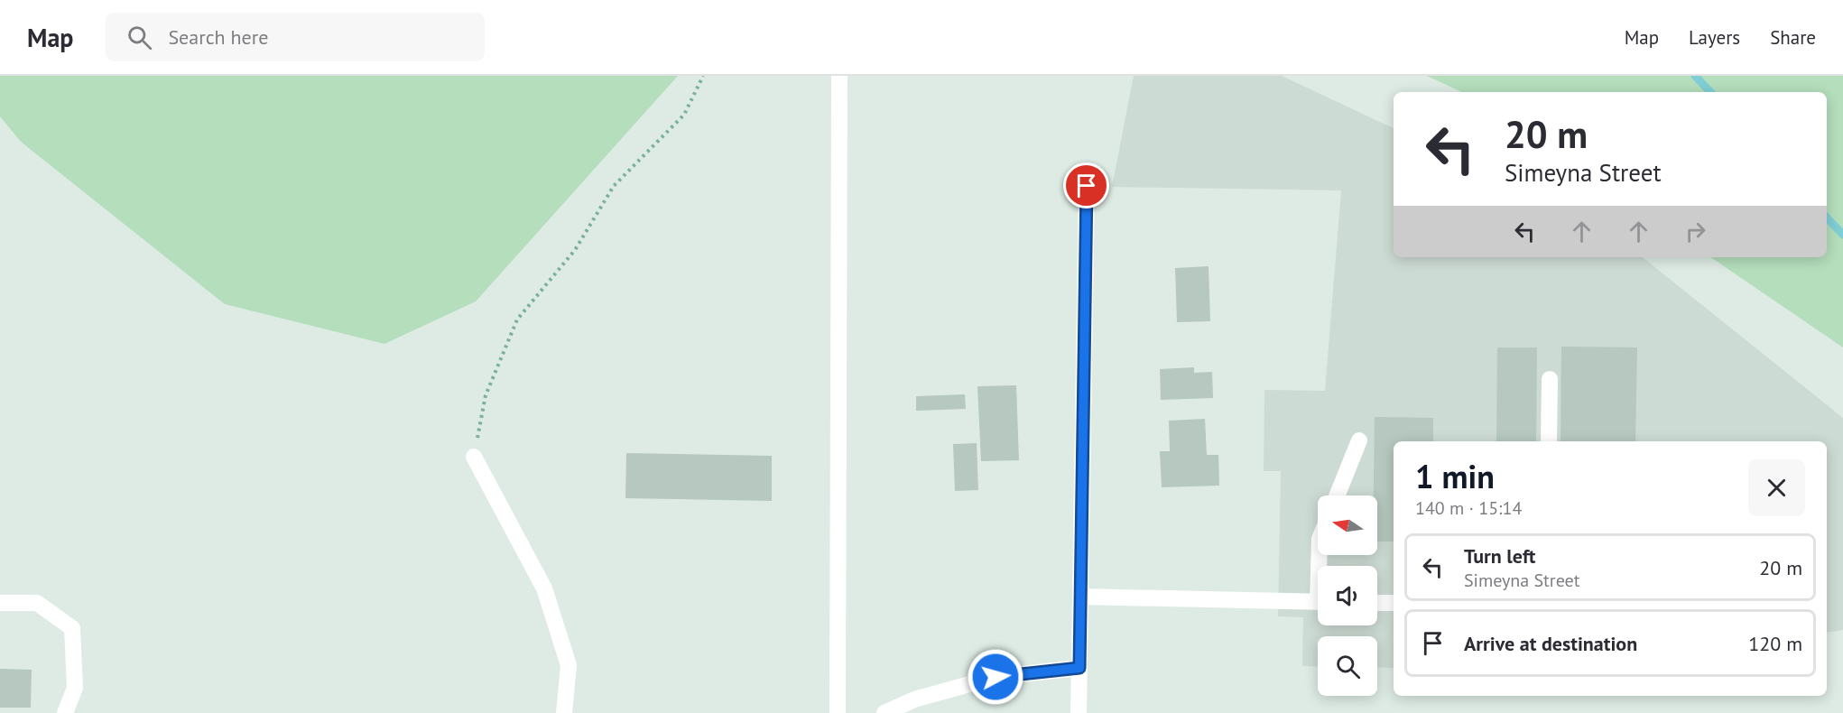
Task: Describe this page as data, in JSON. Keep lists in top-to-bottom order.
{
  "north": "left",
  "page": {
    "header": "Map",
    "search": "Search here",
    "nav": ["Map", "Layers", "Share"],
    "turn": ["20 m", "Simeyna Street"],
    "heading": ["1 min", "140 m · 15:14"],
    "list": [
      {
        "name": "Turn left",
        "note": "Simeyna Street",
        "value": "20 m"
      },
      {
        "name": "Arrive at destination",
        "value": "120 m"
      }
    ]
  }
}
